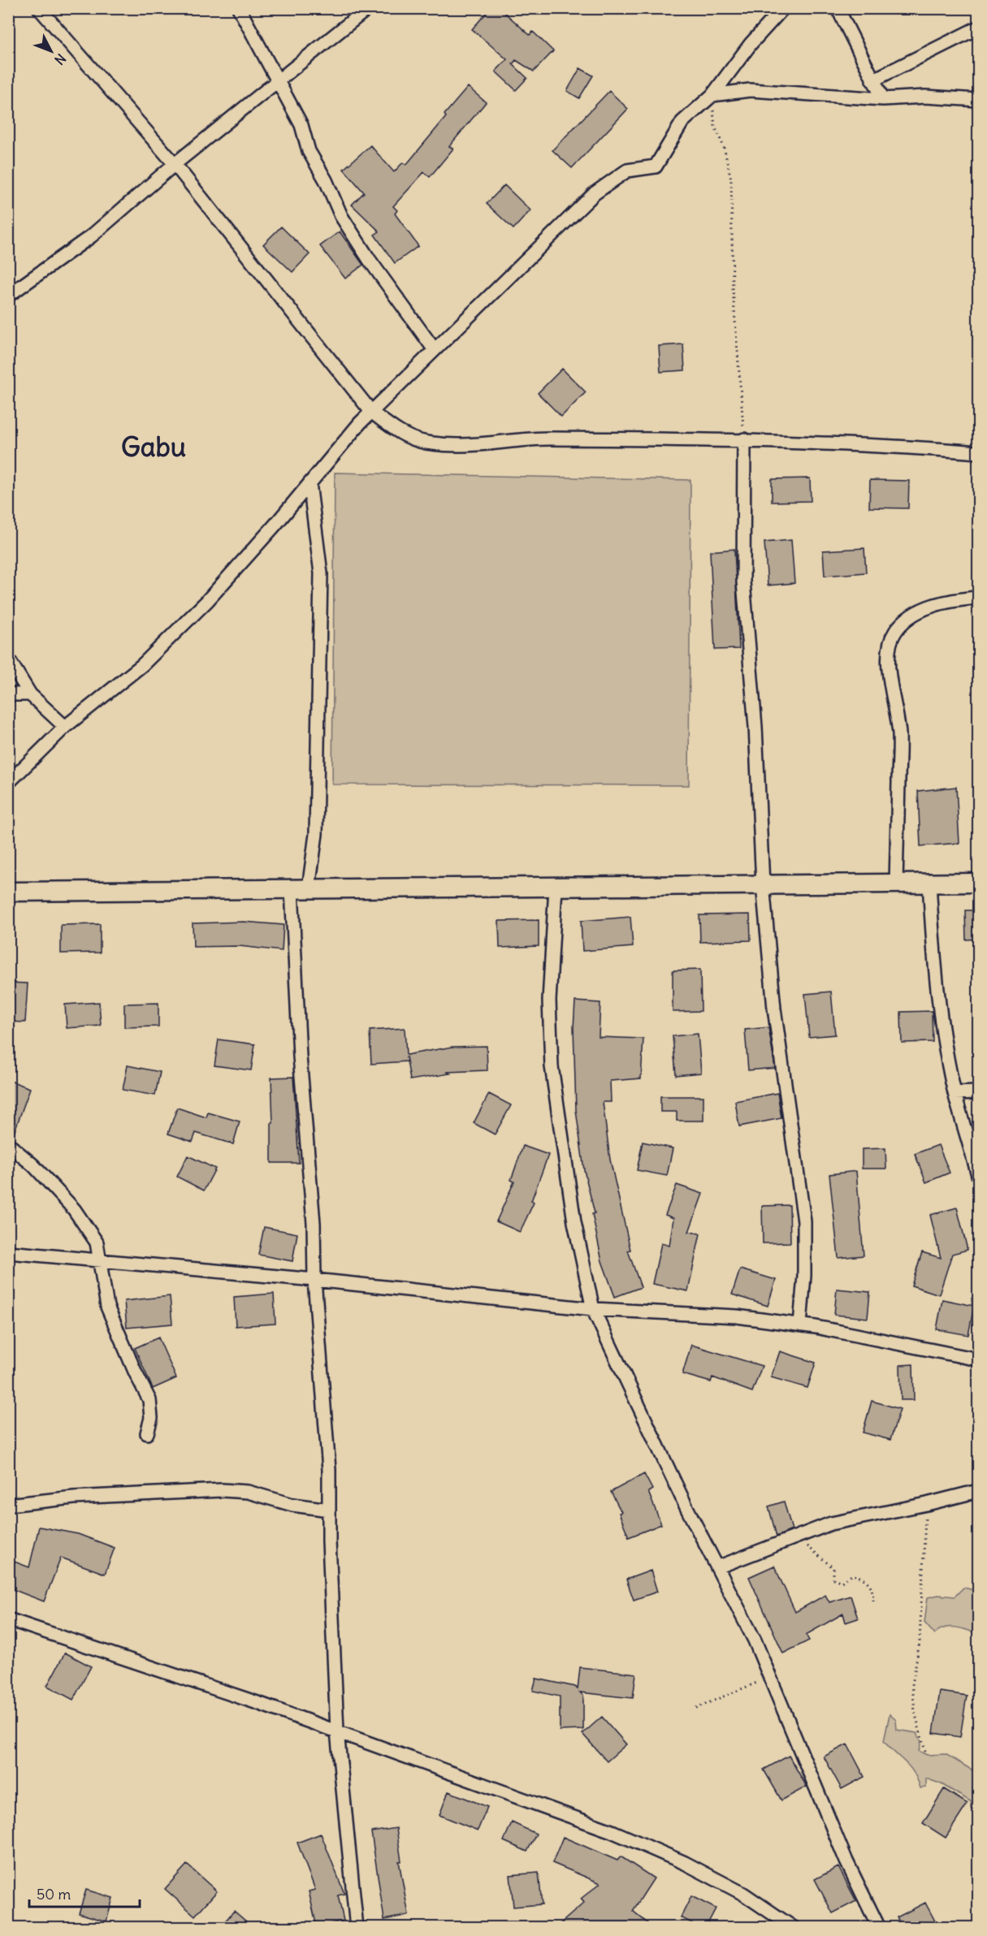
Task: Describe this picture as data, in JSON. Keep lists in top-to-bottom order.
{
  "districts": ["Gabu"],
  "scale_bar": "50 m",
  "north": "bottom right"
}
